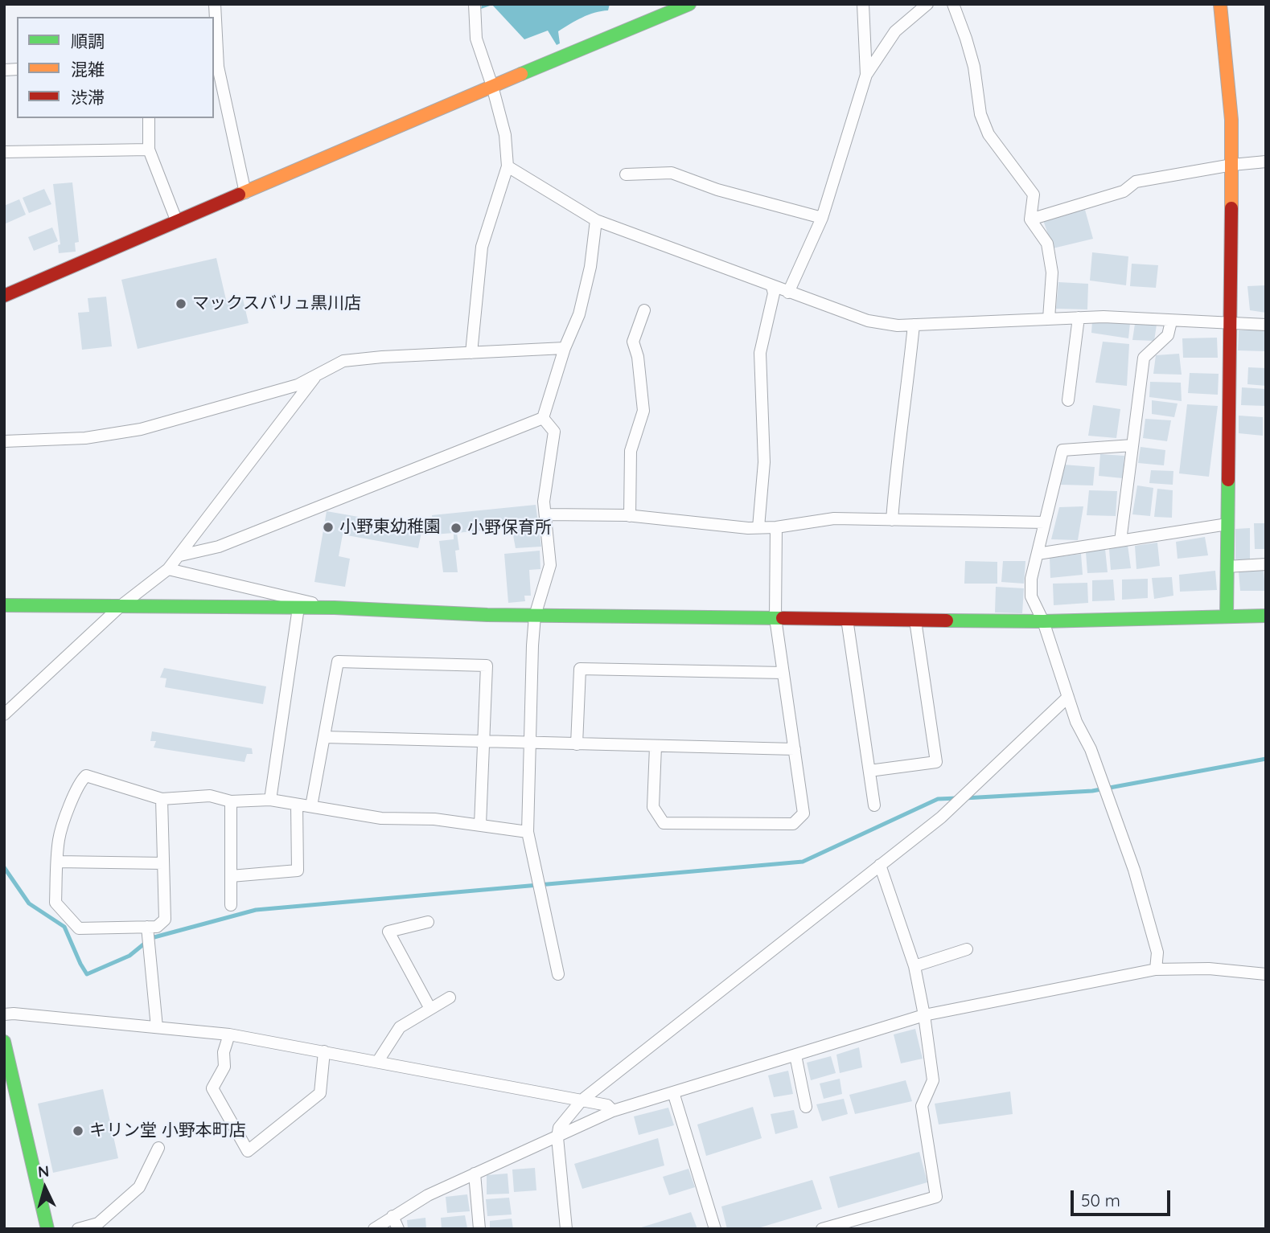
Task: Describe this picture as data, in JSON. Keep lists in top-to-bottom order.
{
  "places": [
    "マックスバリュ黒川店",
    "小野東幼稚園",
    "小野保育所",
    "キリン堂 小野本町店"
  ],
  "legend": ["順調", "混雑", "渋滞"],
  "scale_bar": "50 m",
  "north": "top"
}
